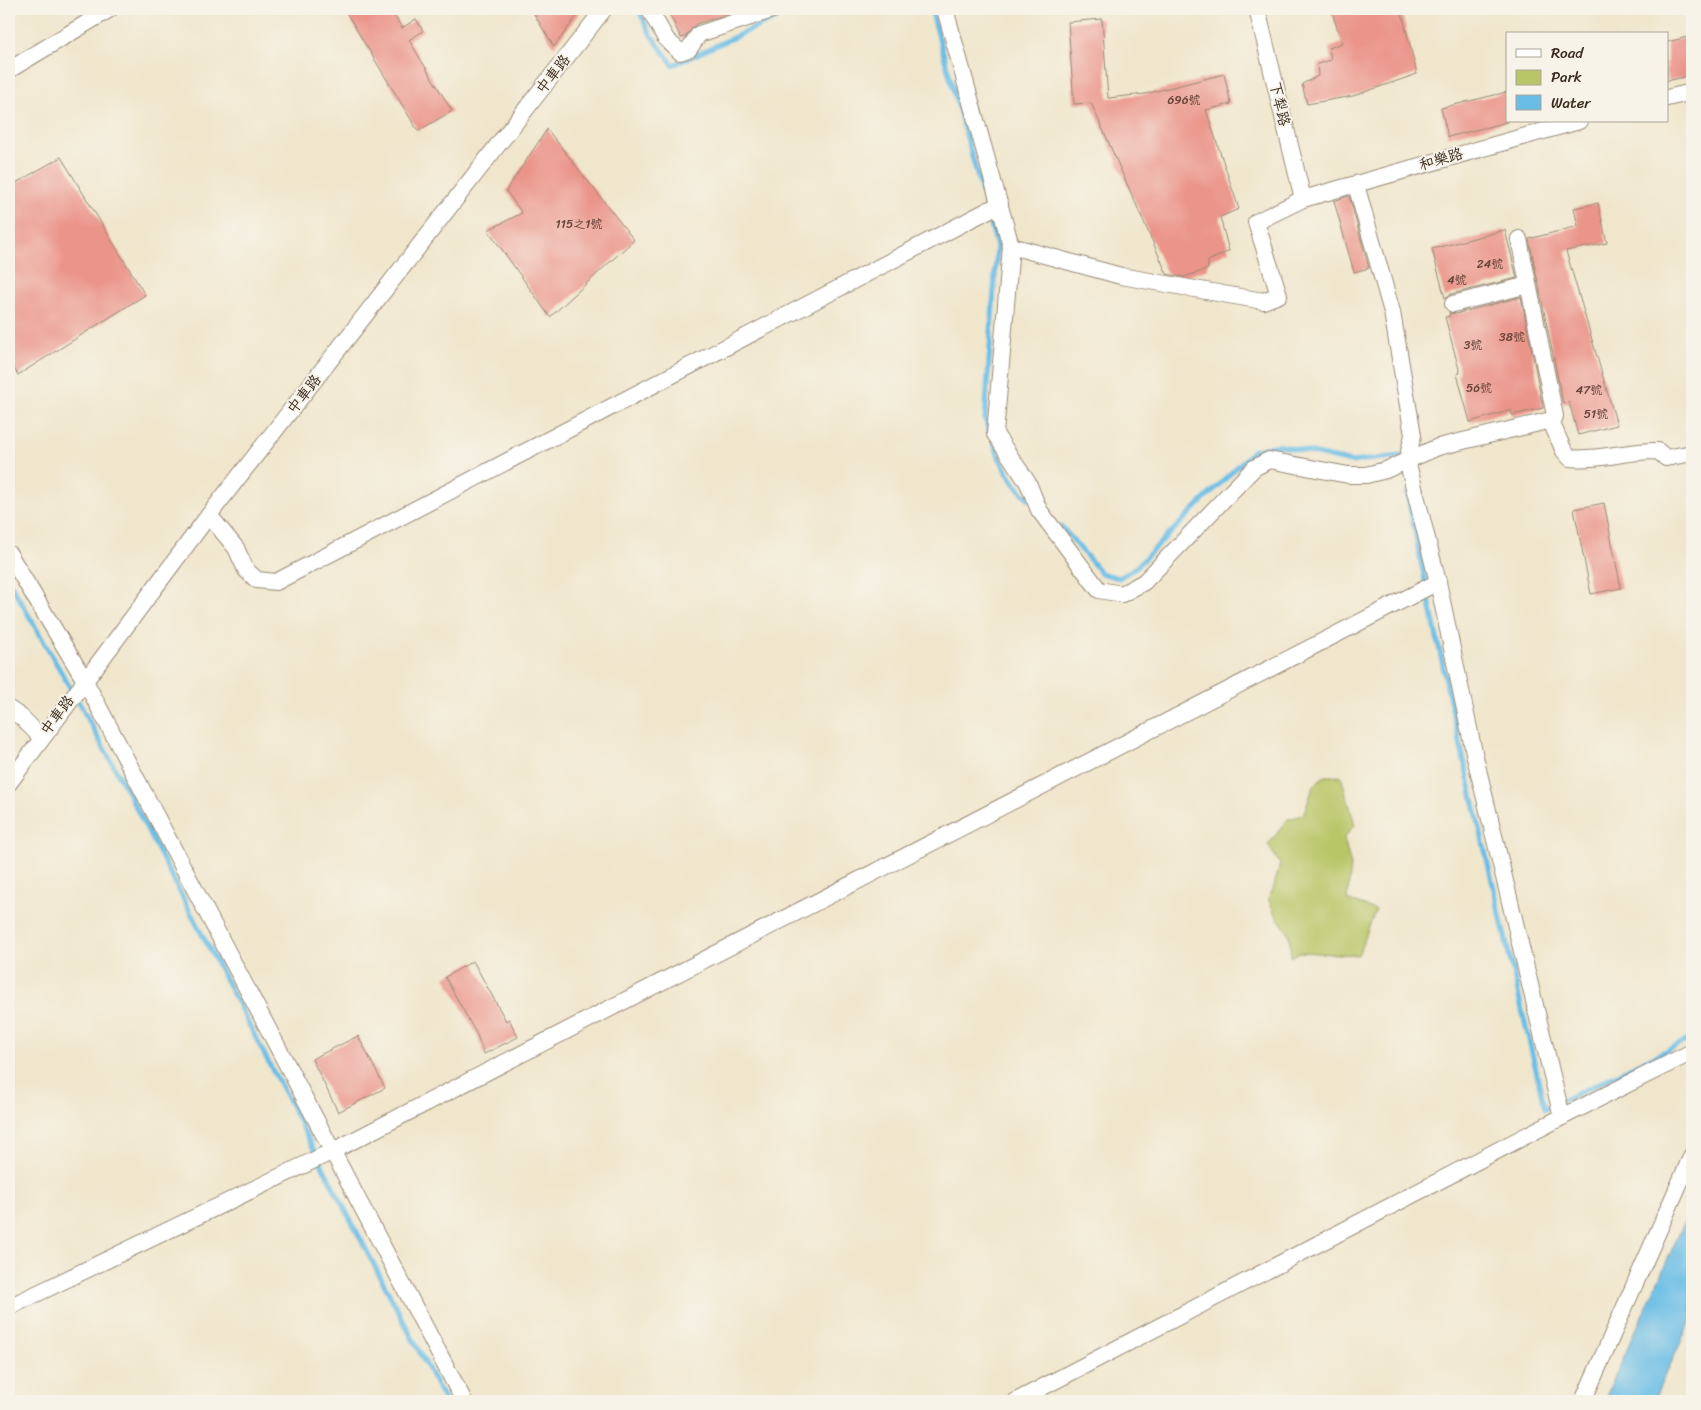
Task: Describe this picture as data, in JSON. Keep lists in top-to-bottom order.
{
  "streets": {
    "street": ["中車路", "下犁路", "和樂路"]
  },
  "crossings": [
    ["下犁路", "和樂路"]
  ],
  "house_numbers": [
    "696號",
    "115之1號",
    "24號",
    "4號",
    "38號",
    "3號",
    "56號",
    "47號",
    "51號"
  ],
  "legend": ["Road", "Park", "Water"]
}
